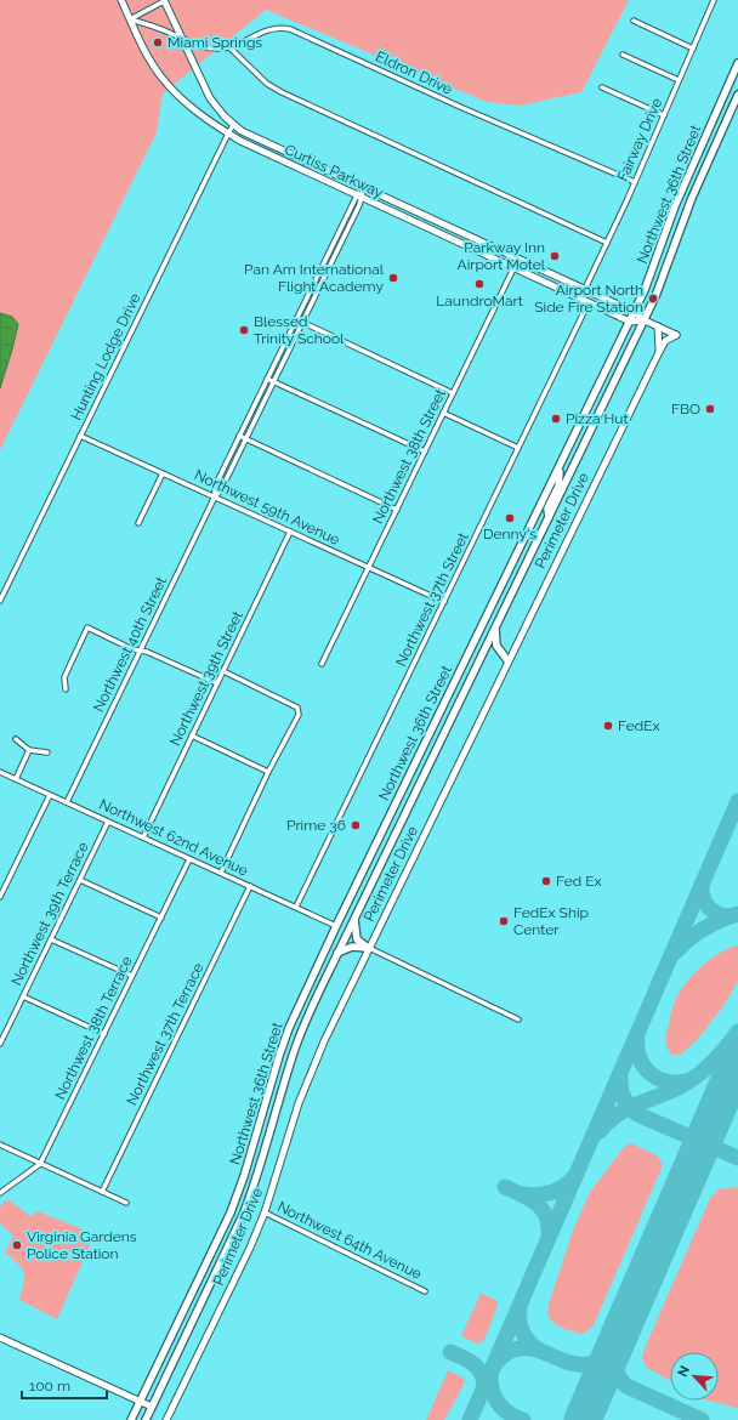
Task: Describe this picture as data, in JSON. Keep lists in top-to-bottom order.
{
  "streets": {
    "main road": ["Northwest 36th Street"],
    "street": [
      "Eldron Drive",
      "Fairway Drive",
      "Curtiss Parkway",
      "Hunting Lodge Drive",
      "Northwest 38th Street",
      "Northwest 59th Avenue",
      "Perimeter Drive",
      "Northwest 37th Street",
      "Northwest 40th Street",
      "Northwest 39th Street",
      "Northwest 62nd Avenue",
      "Northwest 39th Terrace",
      "Northwest 38th Terrace",
      "Northwest 37th Terrace",
      "Northwest 64th Avenue"
    ]
  },
  "crossings": [
    ["Eldron Drive", "Fairway Drive"],
    ["Eldron Drive", "Curtiss Parkway"],
    ["Fairway Drive", "Curtiss Parkway"],
    ["Curtiss Parkway", "Northwest 36th Street"],
    ["Curtiss Parkway", "Hunting Lodge Drive"],
    ["Curtiss Parkway", "Northwest 38th Street"],
    ["Curtiss Parkway", "Perimeter Drive"],
    ["Curtiss Parkway", "Northwest 37th Street"],
    ["Curtiss Parkway", "Northwest 40th Street"],
    ["Northwest 36th Street", "Northwest 62nd Avenue"],
    ["Hunting Lodge Drive", "Northwest 59th Avenue"],
    ["Northwest 38th Street", "Northwest 59th Avenue"],
    ["Northwest 59th Avenue", "Northwest 37th Street"],
    ["Northwest 59th Avenue", "Northwest 40th Street"],
    ["Northwest 59th Avenue", "Northwest 39th Street"],
    ["Perimeter Drive", "Northwest 64th Avenue"],
    ["Northwest 37th Street", "Northwest 62nd Avenue"],
    ["Northwest 40th Street", "Northwest 62nd Avenue"],
    ["Northwest 39th Street", "Northwest 62nd Avenue"],
    ["Northwest 62nd Avenue", "Northwest 39th Terrace"],
    ["Northwest 62nd Avenue", "Northwest 38th Terrace"],
    ["Northwest 62nd Avenue", "Northwest 37th Terrace"]
  ],
  "places": [
    "Miami Springs",
    "Parkway Inn Airport Motel",
    "Pan Am International Flight Academy",
    "LaundroMart",
    "Airport North Side Fire Station",
    "Blessed Trinity School",
    "FBO",
    "Pizza Hut",
    "Denny's",
    "FedEx",
    "Prime 36",
    "Fed Ex",
    "FedEx Ship Center",
    "Virginia Gardens Police Station"
  ],
  "scale_bar": "100 m",
  "north": "top left"
}
